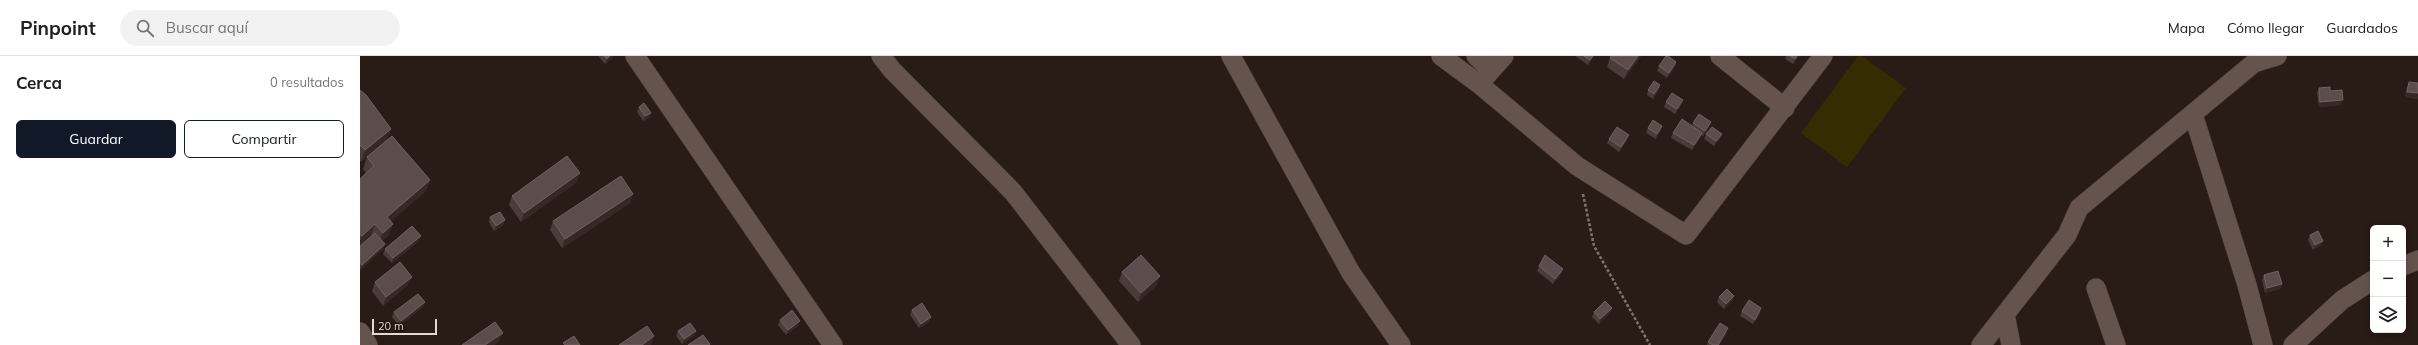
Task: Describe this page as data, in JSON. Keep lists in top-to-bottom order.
{
  "scale_bar": "20 m",
  "page": {
    "header": "Pinpoint",
    "search": "Buscar aquí",
    "nav": ["Mapa", "Cómo llegar", "Guardados"],
    "heading": ["Cerca", "0 resultados"],
    "buttons": ["Guardar", "Compartir"],
    "map_buttons": ["+", "−"],
    "scale": "20 m"
  }
}
